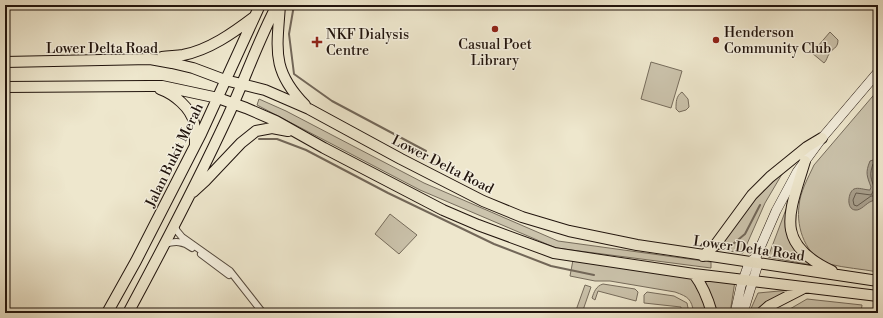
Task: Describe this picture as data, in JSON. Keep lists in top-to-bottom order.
{
  "streets": {
    "main road": ["Lower Delta Road", "Jalan Bukit Merah"]
  },
  "crossings": [
    ["Lower Delta Road", "Jalan Bukit Merah"]
  ],
  "places": {
    "other": ["Casual Poet Library", "Henderson Community Club"],
    "health": ["NKF Dialysis Centre"]
  }
}
